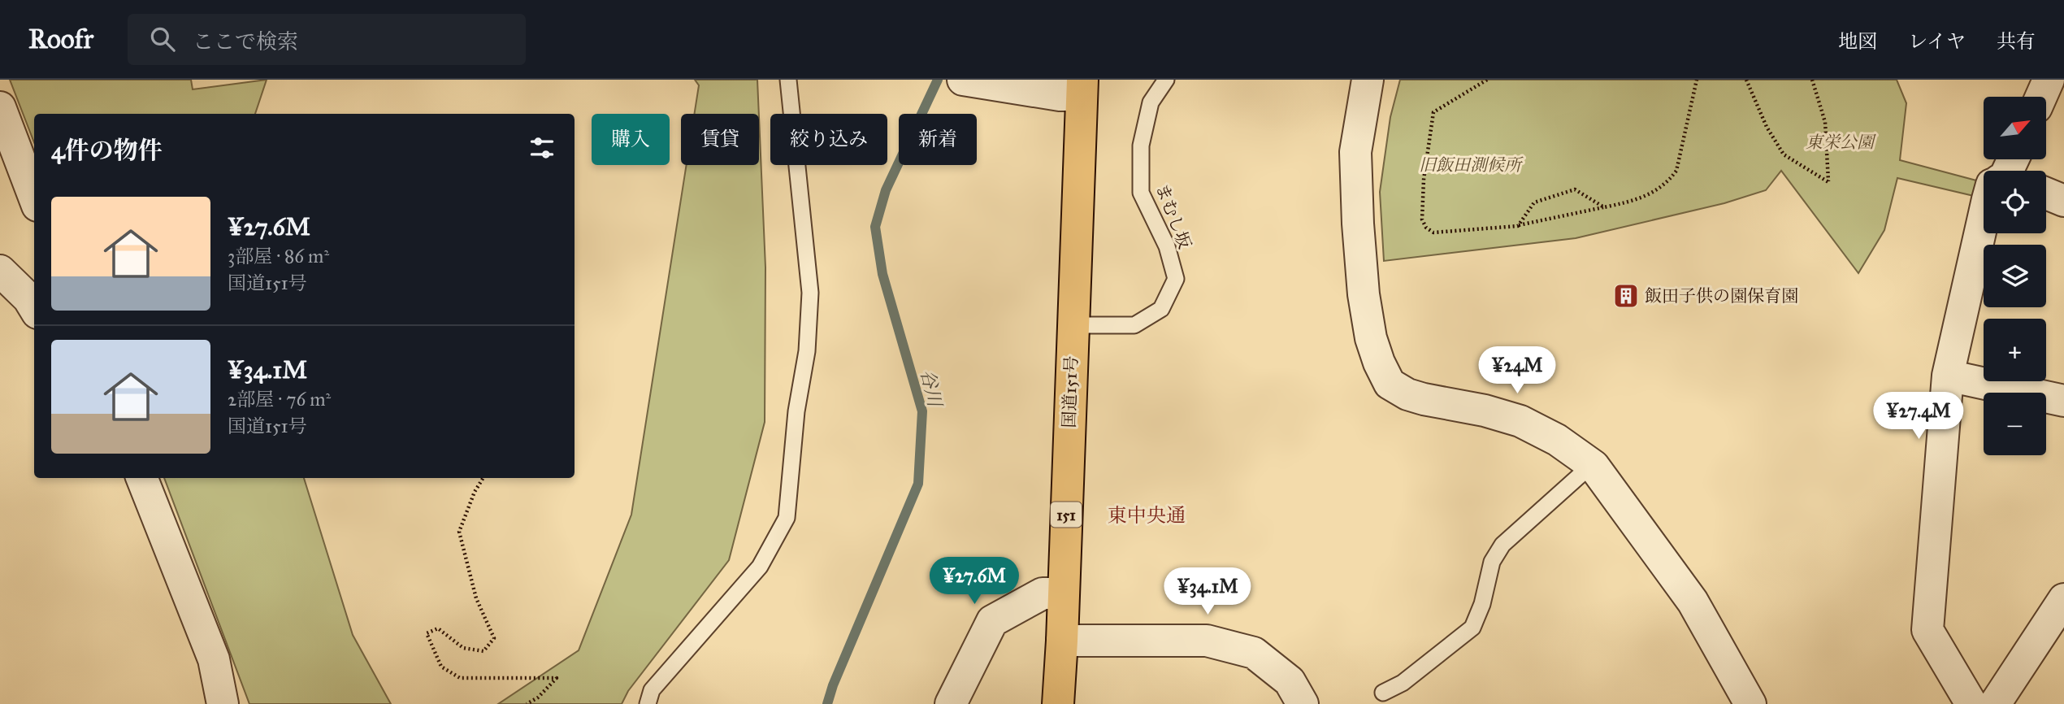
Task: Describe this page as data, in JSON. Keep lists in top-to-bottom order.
{
  "streets": {
    "highway": ["国道151号", "151"],
    "lane": ["まむし坂"]
  },
  "crossings": [
    ["まむし坂", "国道151号"]
  ],
  "districts": ["東中央通"],
  "water": ["谷川"],
  "parks": ["東栄公園", "旧飯田測候所"],
  "places": {
    "building": ["飯田子供の園保育園"]
  },
  "north": "top right",
  "page": {
    "header": "Roofr",
    "search": "ここで検索",
    "nav": ["地図", "レイヤ", "共有"],
    "map_buttons": ["+", "−"],
    "chip": [
      "購入",
      "賃貸",
      "絞り込み",
      "新着"
    ],
    "heading": "4件の物件",
    "list": [
      {
        "name": "¥27.6M",
        "note": "3部屋 · 86 m² · 国道151号"
      },
      {
        "name": "¥34.1M",
        "note": "2部屋 · 76 m² · 国道151号"
      }
    ],
    "price": [
      "¥24M",
      "¥27.4M",
      "¥27.6M",
      "¥34.1M"
    ]
  }
}
